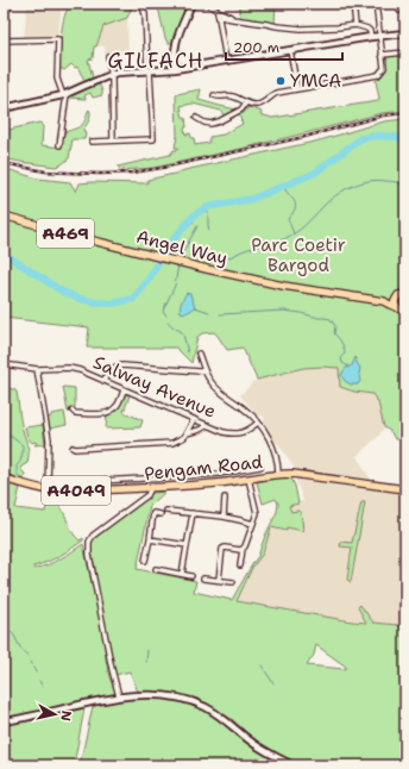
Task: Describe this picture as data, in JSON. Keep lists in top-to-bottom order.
{
  "streets": {
    "main road": [
      "A469",
      "Angel Way",
      "Pengam Road",
      "A4049"
    ],
    "street": ["Salway Avenue"]
  },
  "crossings": [
    ["A469", "Angel Way"]
  ],
  "districts": ["GILFACH"],
  "parks": ["Parc Coetir Bargod"],
  "places": ["YMCA"],
  "scale_bar": "200 m",
  "north": "right"
}
